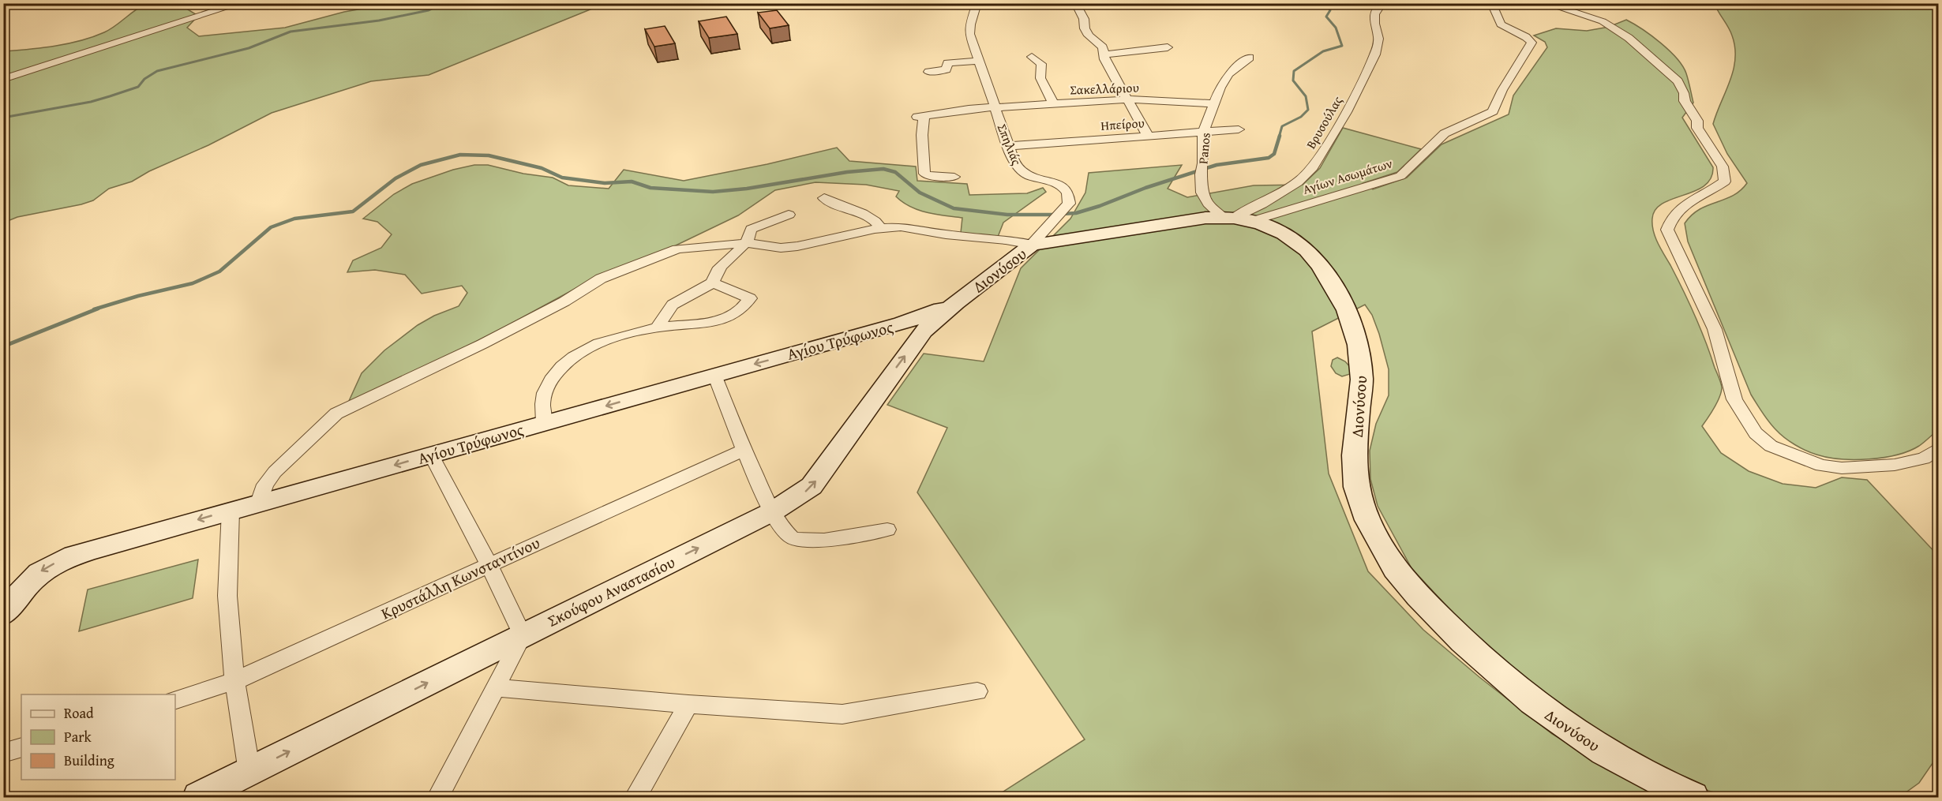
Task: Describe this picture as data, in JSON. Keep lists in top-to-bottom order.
{
  "streets": {
    "main road": ["Διονύσου", "Αγίου Τρύφωνος", "Σκούφου Αναστασίου"],
    "street": [
      "Σακελλάριου",
      "Βρυσούλας",
      "Ηπείρου",
      "Σπηλιάς",
      "Panos",
      "Αγίων Ασωμάτων",
      "Κρυστάλλη Κωνσταντίνου"
    ]
  },
  "crossings": [
    ["Σακελλάριου", "Σπηλιάς"],
    ["Σακελλάριου", "Panos"],
    ["Βρυσούλας", "Panos"],
    ["Βρυσούλας", "Αγίων Ασωμάτων"],
    ["Βρυσούλας", "Διονύσου"],
    ["Ηπείρου", "Σπηλιάς"],
    ["Ηπείρου", "Panos"],
    ["Σπηλιάς", "Διονύσου"],
    ["Panos", "Αγίων Ασωμάτων"],
    ["Panos", "Διονύσου"],
    ["Αγίων Ασωμάτων", "Διονύσου"],
    ["Διονύσου", "Αγίου Τρύφωνος"],
    ["Διονύσου", "Σκούφου Αναστασίου"],
    ["Αγίου Τρύφωνος", "Σκούφου Αναστασίου"]
  ],
  "one_way": ["Αγίου Τρύφωνος", "Σκούφου Αναστασίου"],
  "legend": ["Road", "Park", "Building"]
}
